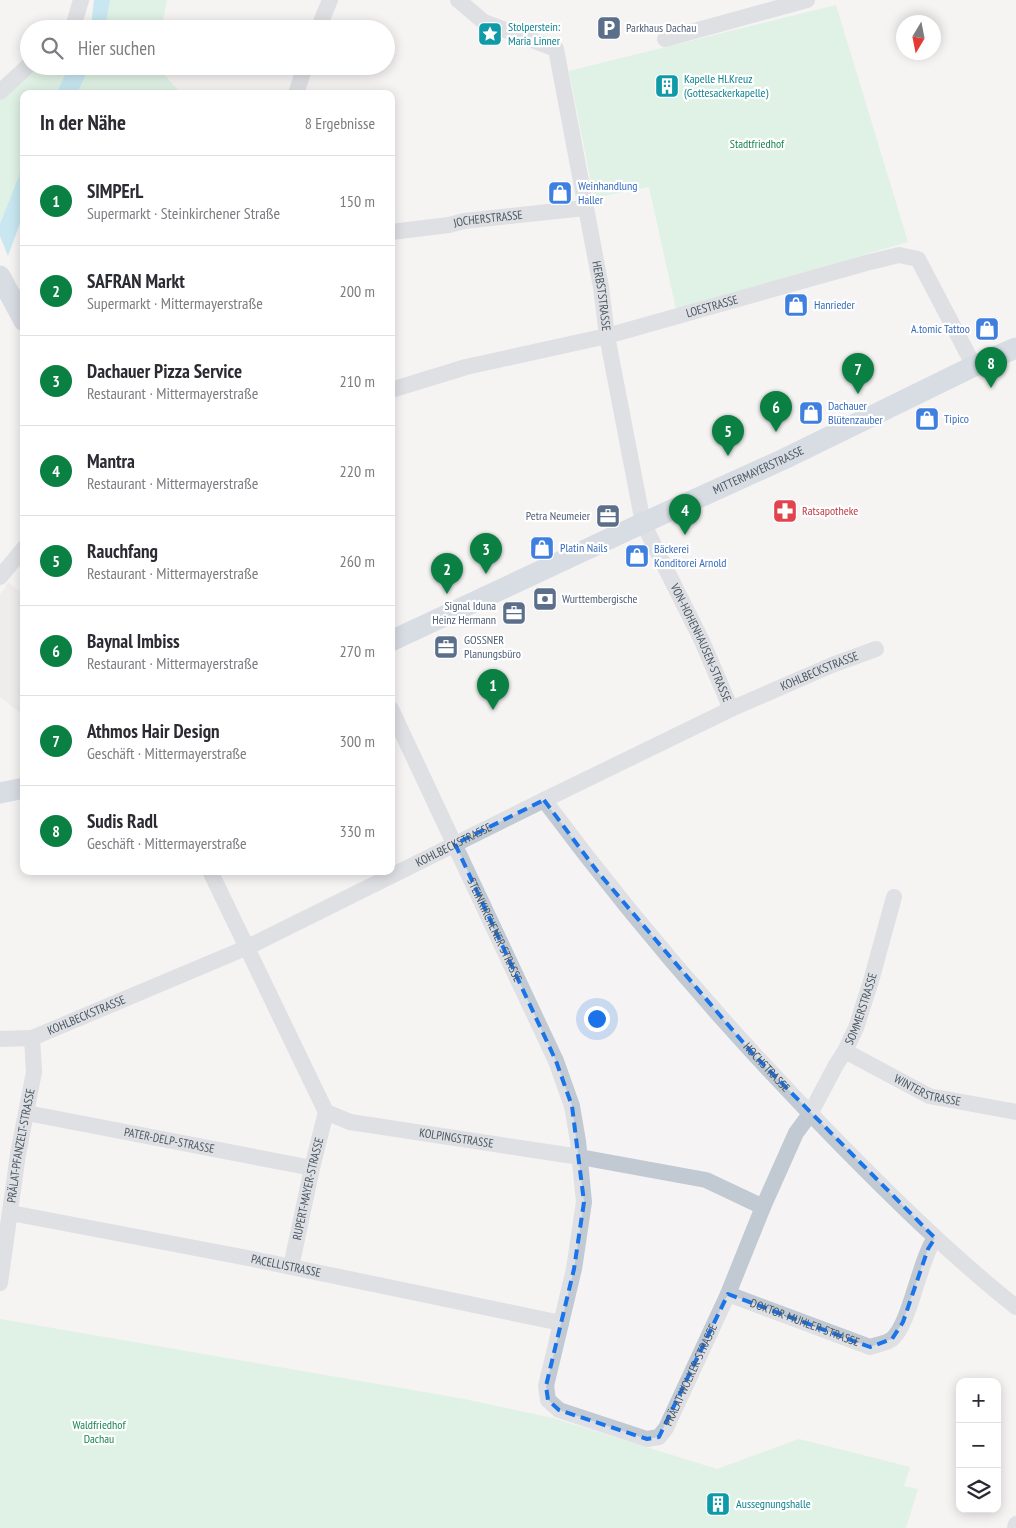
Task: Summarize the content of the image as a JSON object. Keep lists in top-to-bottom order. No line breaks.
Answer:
{"streets":{"main road":["MITTERMAYERSTRASSE"],"street":["JOCHERSTRASSE","HERBSTSTRASSE","LOESTRASSE","VON-HOHENHAUSEN-STRASSE","KOHLBECKSTRASSE","STEINKIRCHENER STRASSE","SOMMERSTRASSE","HOCHSTRASSE","WINTERSTRASSE","KOLPINGSTRASSE","PATER-DELP-STRASSE","PRÄLAT-PFANZELT-STRASSE","RUPERT-MAYER-STRASSE","PACELLISTRASSE","DOKTOR-MUHLER-STRASSE","PRÄLAT-WOLKER-STRASSE"]},"crossings":[["JOCHERSTRASSE","HERBSTSTRASSE"],["HERBSTSTRASSE","LOESTRASSE"],["HERBSTSTRASSE","MITTERMAYERSTRASSE"],["HERBSTSTRASSE","VON-HOHENHAUSEN-STRASSE"],["LOESTRASSE","MITTERMAYERSTRASSE"],["MITTERMAYERSTRASSE","VON-HOHENHAUSEN-STRASSE"],["VON-HOHENHAUSEN-STRASSE","KOHLBECKSTRASSE"],["KOHLBECKSTRASSE","STEINKIRCHENER STRASSE"],["KOHLBECKSTRASSE","HOCHSTRASSE"],["KOHLBECKSTRASSE","PRÄLAT-PFANZELT-STRASSE"],["STEINKIRCHENER STRASSE","KOLPINGSTRASSE"],["STEINKIRCHENER STRASSE","PRÄLAT-WOLKER-STRASSE"],["SOMMERSTRASSE","HOCHSTRASSE"],["SOMMERSTRASSE","WINTERSTRASSE"],["SOMMERSTRASSE","PRÄLAT-WOLKER-STRASSE"],["HOCHSTRASSE","DOKTOR-MUHLER-STRASSE"],["HOCHSTRASSE","PRÄLAT-WOLKER-STRASSE"],["KOLPINGSTRASSE","RUPERT-MAYER-STRASSE"],["KOLPINGSTRASSE","PRÄLAT-WOLKER-STRASSE"],["PATER-DELP-STRASSE","PRÄLAT-PFANZELT-STRASSE"],["PATER-DELP-STRASSE","RUPERT-MAYER-STRASSE"],["PRÄLAT-PFANZELT-STRASSE","PACELLISTRASSE"],["RUPERT-MAYER-STRASSE","PACELLISTRASSE"],["PACELLISTRASSE","PRÄLAT-WOLKER-STRASSE"],["DOKTOR-MUHLER-STRASSE","PRÄLAT-WOLKER-STRASSE"]],"parks":["Stadtfriedhof","Waldfriedhof Dachau"],"places":{"parking":["Parkhaus Dachau"],"place":["Stolperstein: Maria Linner"],"building":["Kapelle Hl.Kreuz (Gottesackerkapelle)","Aussegnungshalle"],"shop":["Weinhandlung Haller","Hanrieder","A.tomic Tattoo","Dachauer Blütenzauber","Tipico","Platin Nails","Bäckerei Konditorei Arnold"],"pharmacy":["Ratsapotheke"],"office":["Petra Neumeier","Signal Iduna Heinz Hermann","GOSSNER Planungsbüro"],"bank":["Wurttembergische"]},"north":"bottom","page":{"search":"Hier suchen","heading":["In der Nähe","8 Ergebnisse"],"list":[{"mark":"1","name":"SIMPErL","note":"Supermarkt · Steinkirchener Straße","value":"150 m"},{"mark":"2","name":"SAFRAN Markt","note":"Supermarkt · Mittermayerstraße","value":"200 m"},{"mark":"3","name":"Dachauer Pizza Service","note":"Restaurant · Mittermayerstraße","value":"210 m"},{"mark":"4","name":"Mantra","note":"Restaurant · Mittermayerstraße","value":"220 m"},{"mark":"5","name":"Rauchfang","note":"Restaurant · Mittermayerstraße","value":"260 m"},{"mark":"6","name":"Baynal Imbiss","note":"Restaurant · Mittermayerstraße","value":"270 m"},{"mark":"7","name":"Athmos Hair Design","note":"Geschäft · Mittermayerstraße","value":"300 m"},{"mark":"8","name":"Sudis Radl","note":"Geschäft · Mittermayerstraße","value":"330 m"}],"pins":["8","7","6","5","4","3","2","1"],"map_buttons":["+","−"]}}
